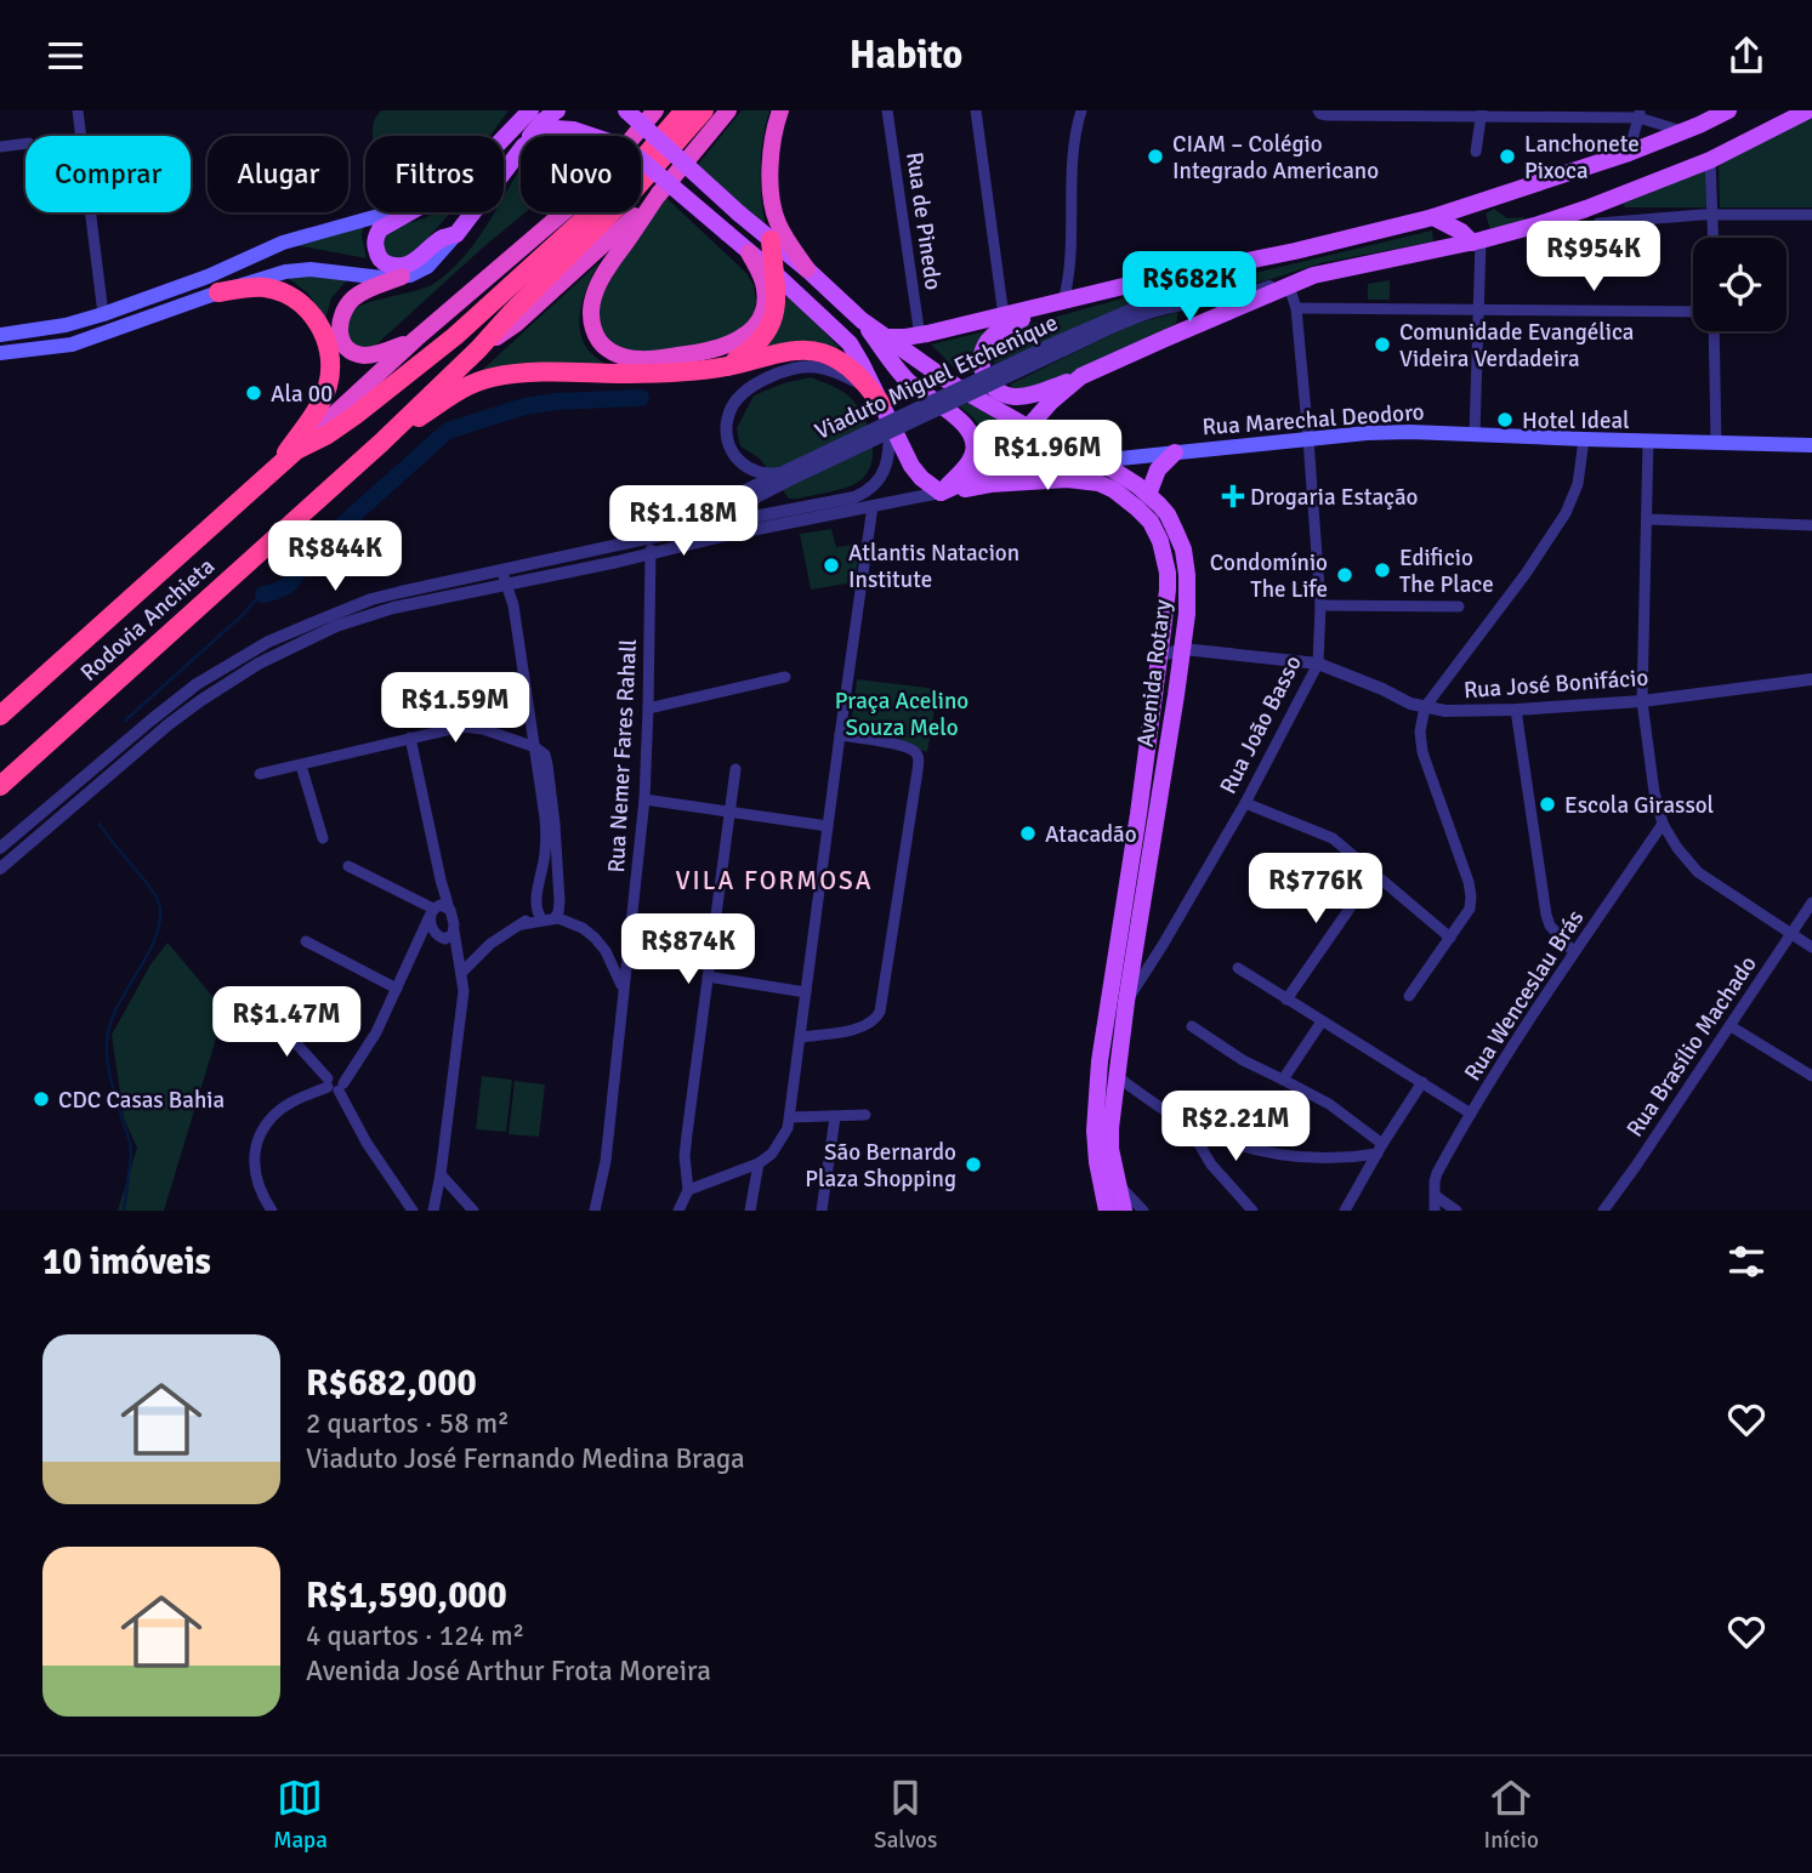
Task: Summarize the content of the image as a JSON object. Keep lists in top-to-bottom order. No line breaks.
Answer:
{"streets":{"highway":["Rodovia Anchieta"],"main road":["Rua Marechal Deodoro","Avenida Rotary"],"street":["Rua de Pinedo","Viaduto Miguel Etchenique","Rua José Bonifácio","Rua João Basso","Rua Nemer Fares Rahall","Rua Wenceslau Brás","Rua Brasílio Machado"]},"crossings":[["Viaduto Miguel Etchenique","Rua Nemer Fares Rahall"],["Rua Marechal Deodoro","Avenida Rotary"],["Rua Marechal Deodoro","Rua João Basso"],["Rua Marechal Deodoro","Rua Nemer Fares Rahall"],["Avenida Rotary","Rua José Bonifácio"],["Avenida Rotary","Rua João Basso"],["Rua José Bonifácio","Rua João Basso"]],"districts":["VILA FORMOSA"],"parks":["Praça Acelino Souza Melo"],"places":{"other":["CIAM – Colégio Integrado Americano","Lanchonete Pixoca","Comunidade Evangélica Videira Verdadeira","Ala 00","Hotel Ideal","Atlantis Natacion Institute","Edificio The Place","Condomínio The Life","Escola Girassol","Atacadão","CDC Casas Bahia","São Bernardo Plaza Shopping"],"health":["Drogaria Estação"]},"page":{"header":"Habito","chip":["Comprar","Alugar","Filtros","Novo"],"price":["R$954K","R$682K","R$1.96M","R$1.18M","R$844K","R$1.59M","R$776K","R$874K","R$1.47M","R$2.21M"],"heading":"10 imóveis","list":[{"name":"R$682,000","note":"2 quartos · 58 m² · Viaduto José Fernando Medina Braga"},{"name":"R$1,590,000","note":"4 quartos · 124 m² · Avenida José Arthur Frota Moreira"}],"tabs":["Mapa","Salvos","Início"]}}
